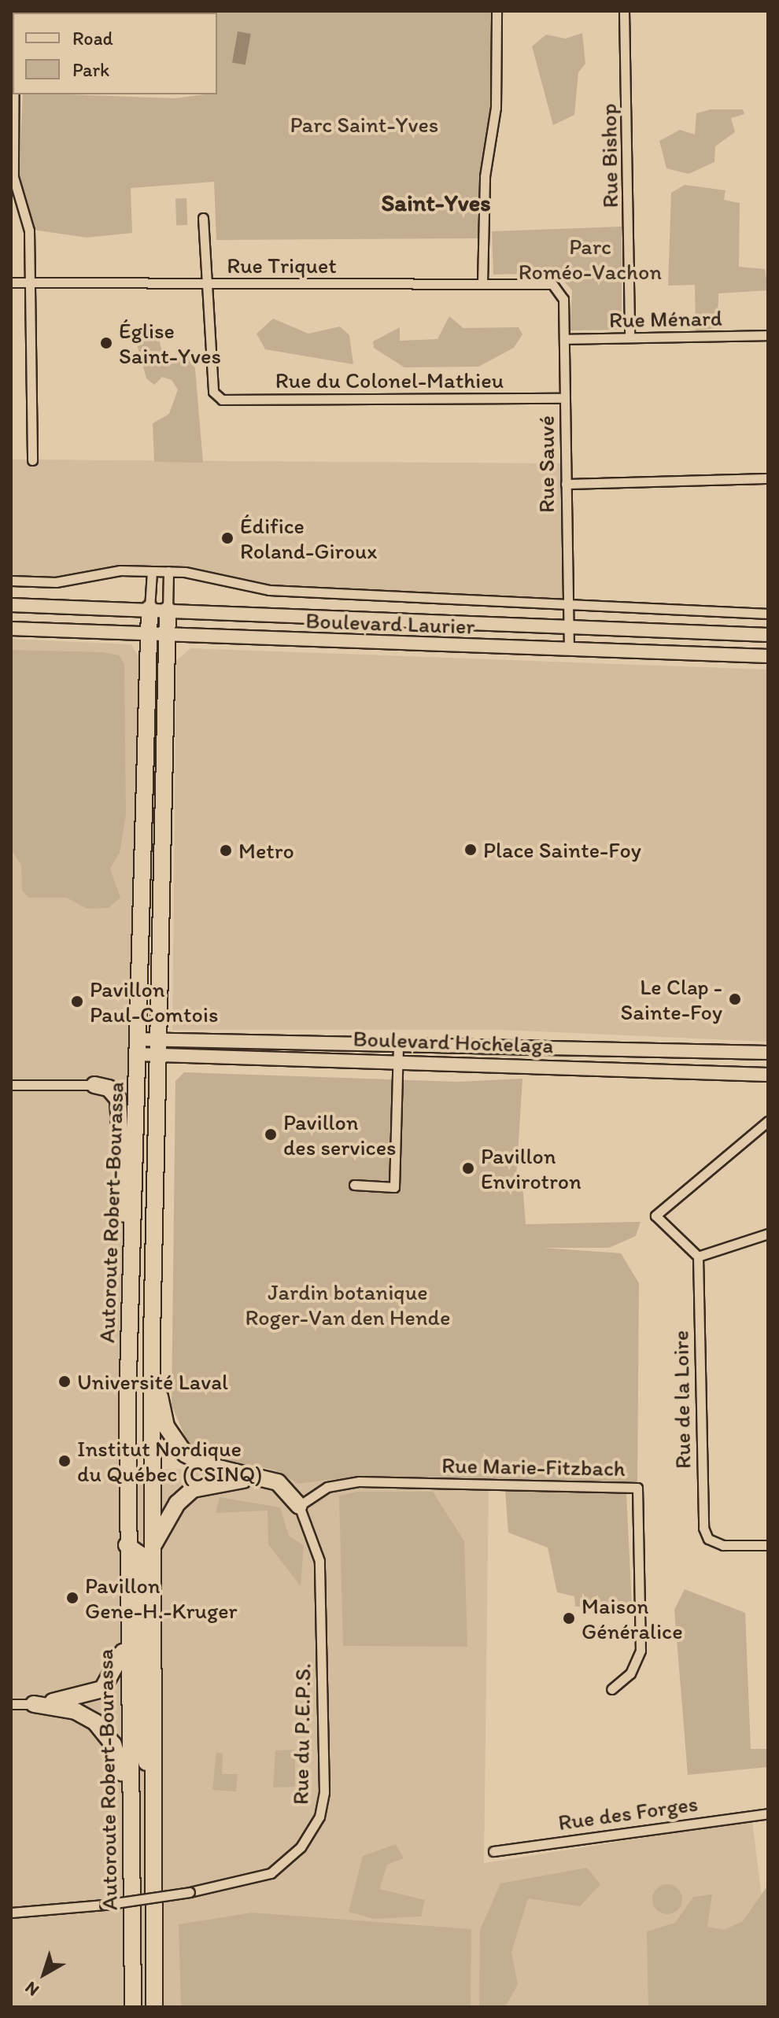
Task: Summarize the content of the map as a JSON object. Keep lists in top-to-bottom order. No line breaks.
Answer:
{"streets":{"highway":["Autoroute Robert-Bourassa"],"main road":["Boulevard Laurier","Boulevard Hochelaga"],"street":["Rue Bishop","Rue Triquet","Rue Ménard","Rue du Colonel-Mathieu","Rue Sauvé","Rue de la Loire","Rue Marie-Fitzbach","Rue du P.E.P.S.","Rue des Forges"]},"crossings":[["Rue Bishop","Rue Ménard"],["Rue Triquet","Rue du Colonel-Mathieu"],["Rue Triquet","Rue Sauvé"],["Rue Ménard","Rue Sauvé"],["Rue du Colonel-Mathieu","Rue Sauvé"],["Rue Sauvé","Boulevard Laurier"],["Boulevard Laurier","Autoroute Robert-Bourassa"],["Boulevard Hochelaga","Autoroute Robert-Bourassa"],["Rue Marie-Fitzbach","Rue du P.E.P.S."]],"districts":["Saint-Yves"],"parks":["Parc Saint-Yves","Parc Roméo-Vachon","Jardin botanique Roger-Van den Hende"],"places":["Église Saint-Yves","Édifice Roland-Giroux","Place Sainte-Foy","Metro","Le Clap - Sainte-Foy","Pavillon Paul-Comtois","Pavillon des services","Pavillon Envirotron","Université Laval","Institut Nordique du Québec (CSINQ)","Pavillon Gene-H.-Kruger","Maison Généralice"],"legend":["Road","Park"],"north":"bottom left"}
